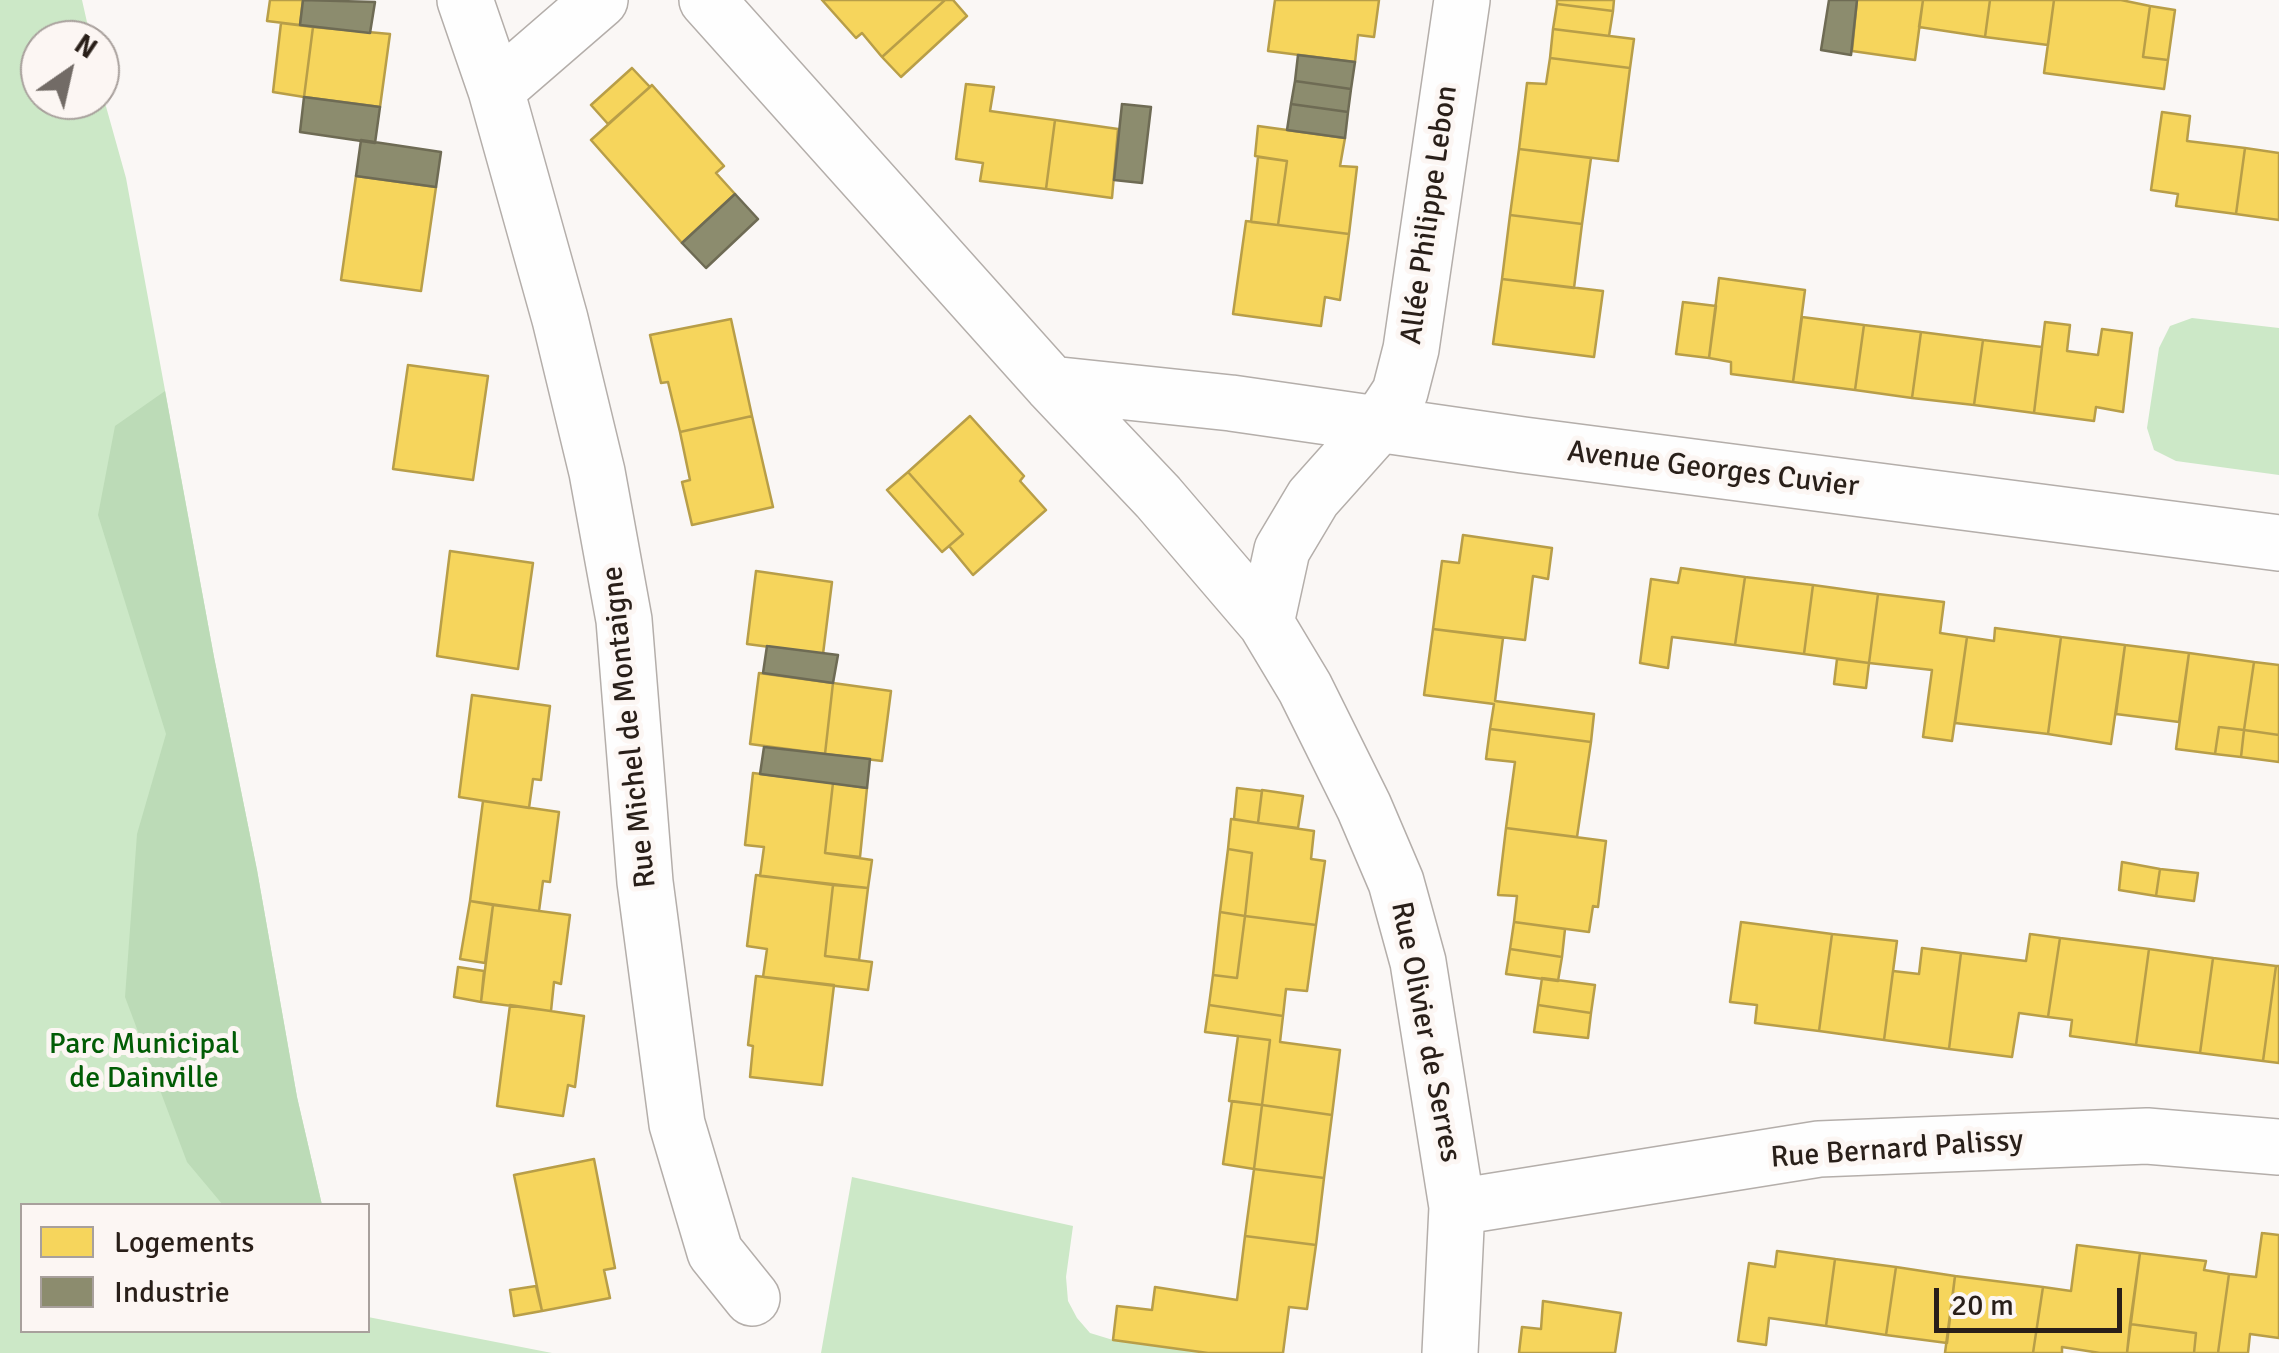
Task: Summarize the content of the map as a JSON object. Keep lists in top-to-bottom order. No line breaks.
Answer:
{"streets":{"street":["Allée Philippe Lebon","Avenue Georges Cuvier","Rue Michel de Montaigne","Rue Olivier de Serres","Rue Bernard Palissy"]},"crossings":[["Allée Philippe Lebon","Avenue Georges Cuvier"],["Rue Olivier de Serres","Rue Bernard Palissy"]],"parks":["Parc Municipal de Dainville"],"legend":["Logements","Industrie"],"scale_bar":"20 m","north":"top right"}
